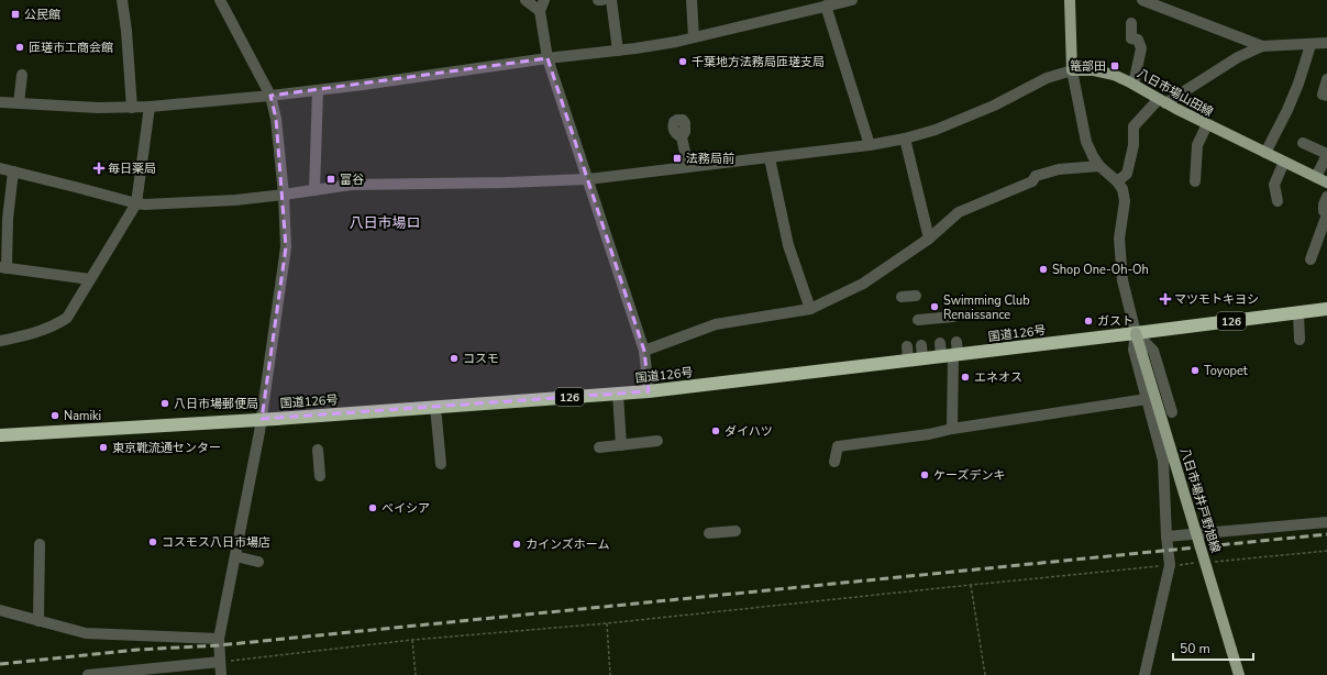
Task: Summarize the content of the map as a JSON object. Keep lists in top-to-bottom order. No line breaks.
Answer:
{"streets":{"highway":["126","国道126号"],"main road":["八日市場山田線","八日市場井戸野旭線"]},"crossings":[["国道126号","八日市場井戸野旭線"]],"districts":["八日市場ロ"],"places":{"transit":["公民館","篭部田","法務局前","富谷"],"other":["匝瑳市工商会館","千葉地方法務局匝瑳支局","Shop One-Oh-Oh","Swimming Club Renaissance","ガスト","コスモ","Toyopet","エネオス","八日市場郵便局","Namiki","ダイハツ","東京靴流通センター","ケーズデンキ","ベイシア","コスモス八日市場店","カインズホーム"],"health":["毎日薬局","マツモトキヨシ"]},"scale_bar":"50 m"}
